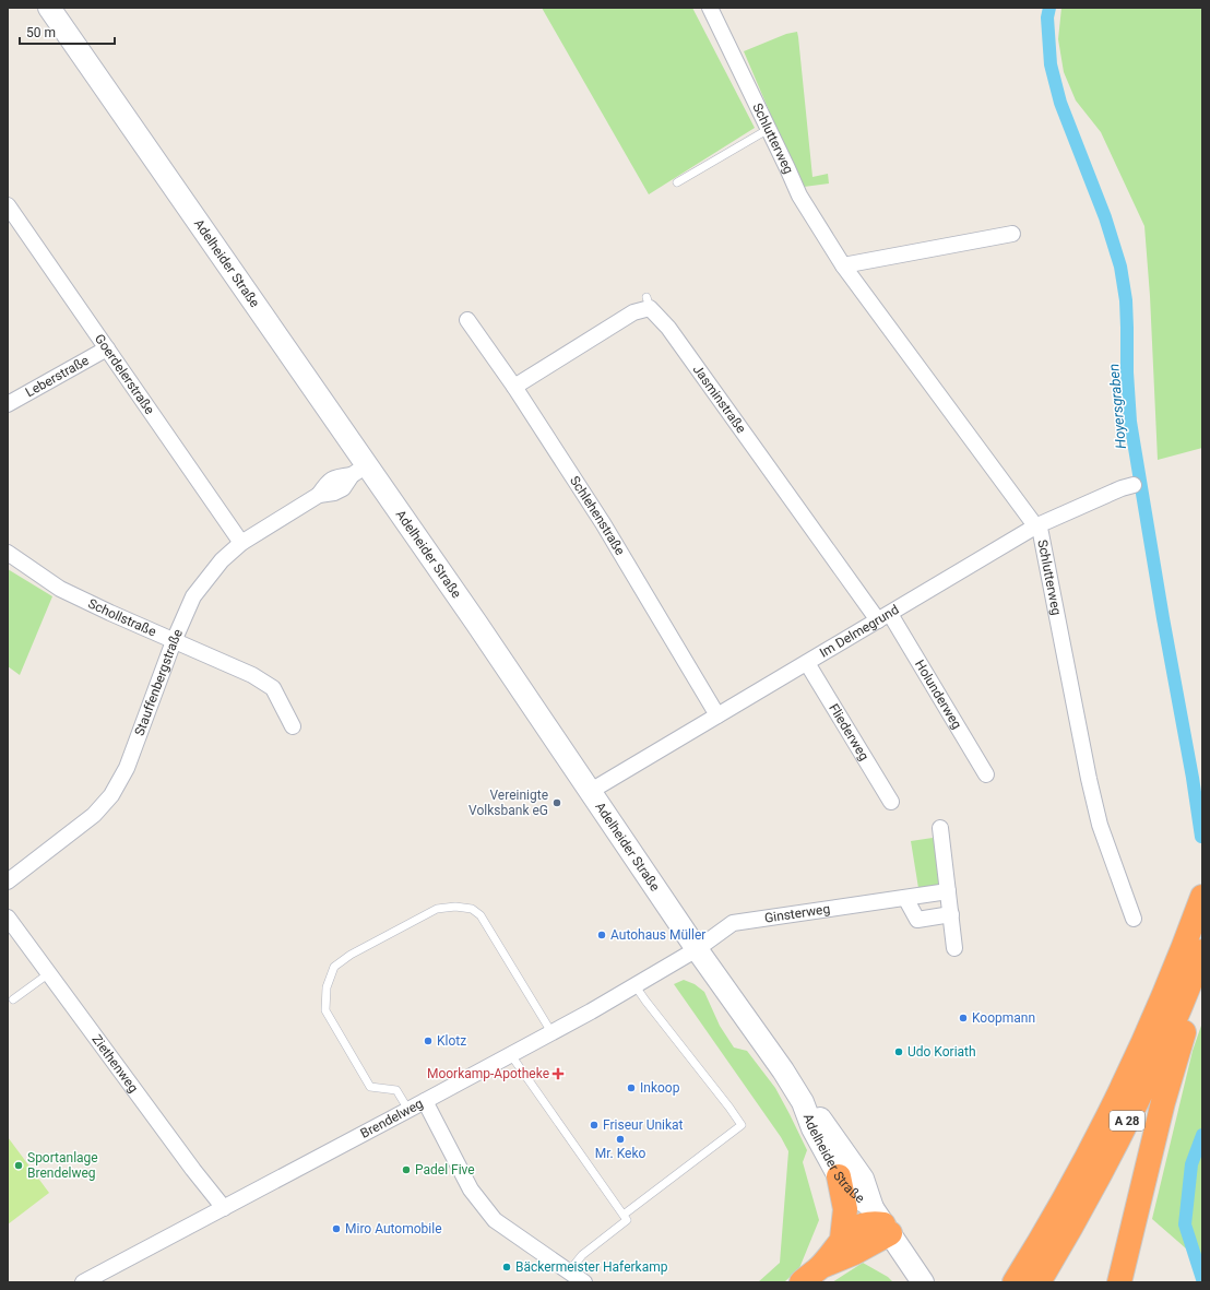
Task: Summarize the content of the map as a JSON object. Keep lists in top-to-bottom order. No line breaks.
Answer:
{"streets":{"highway":["A 28"],"main road":["Adelheider Straße"],"street":["Schlutterweg","Goerdelerstraße","Leberstraße","Jasminstraße","Schlehenstraße","Schollstraße","Im Delmegrund","Stauffenbergstraße","Holunderweg","Fliederweg","Ginsterweg","Ziethenweg","Brendelweg"]},"crossings":[["Schlutterweg","Im Delmegrund"],["Adelheider Straße","Im Delmegrund"],["Adelheider Straße","Stauffenbergstraße"],["Adelheider Straße","Ginsterweg"],["Adelheider Straße","Brendelweg"],["Goerdelerstraße","Leberstraße"],["Goerdelerstraße","Stauffenbergstraße"],["Jasminstraße","Schlehenstraße"],["Jasminstraße","Im Delmegrund"],["Jasminstraße","Holunderweg"],["Schlehenstraße","Im Delmegrund"],["Schollstraße","Stauffenbergstraße"],["Im Delmegrund","Holunderweg"],["Im Delmegrund","Fliederweg"],["Ginsterweg","Brendelweg"],["Ziethenweg","Brendelweg"]],"water":["Hoyersgraben"],"places":{"other":["Vereinigte Volksbank eG","Autohaus Müller","Koopmann","Klotz","Udo Koriath","Inkoop","Friseur Unikat","Mr. Keko","Sportanlage Brendelweg","Padel Five","Miro Automobile","Bäckermeister Haferkamp"],"health":["Moorkamp-Apotheke"]},"scale_bar":"50 m"}
